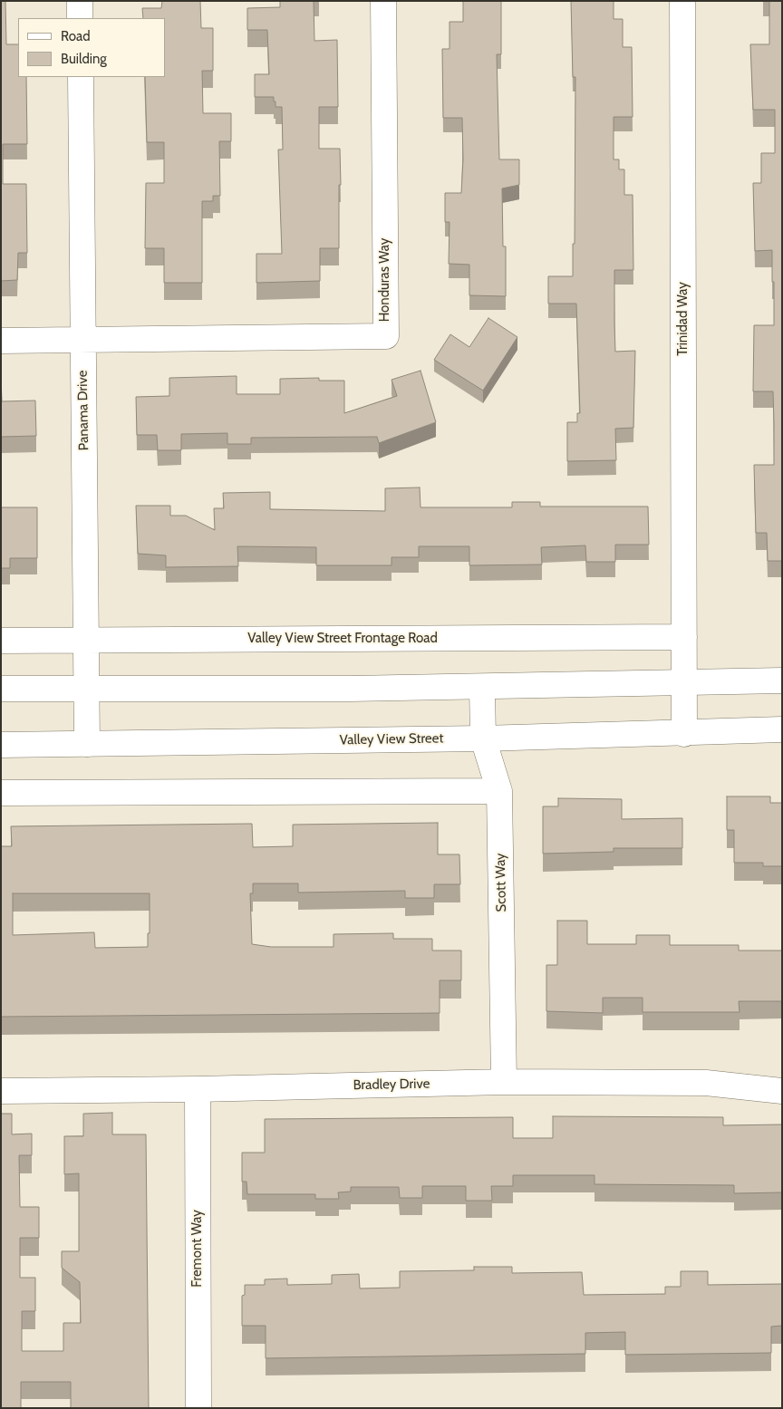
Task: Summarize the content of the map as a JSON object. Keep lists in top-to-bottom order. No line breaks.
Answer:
{"streets":{"street":["Honduras Way","Trinidad Way","Panama Drive","Valley View Street Frontage Road","Valley View Street","Scott Way","Bradley Drive","Fremont Way"]},"crossings":[["Honduras Way","Panama Drive"],["Trinidad Way","Valley View Street Frontage Road"],["Trinidad Way","Valley View Street"],["Panama Drive","Valley View Street Frontage Road"],["Panama Drive","Valley View Street"],["Valley View Street","Scott Way"],["Scott Way","Bradley Drive"],["Bradley Drive","Fremont Way"]],"legend":["Road","Building"]}
